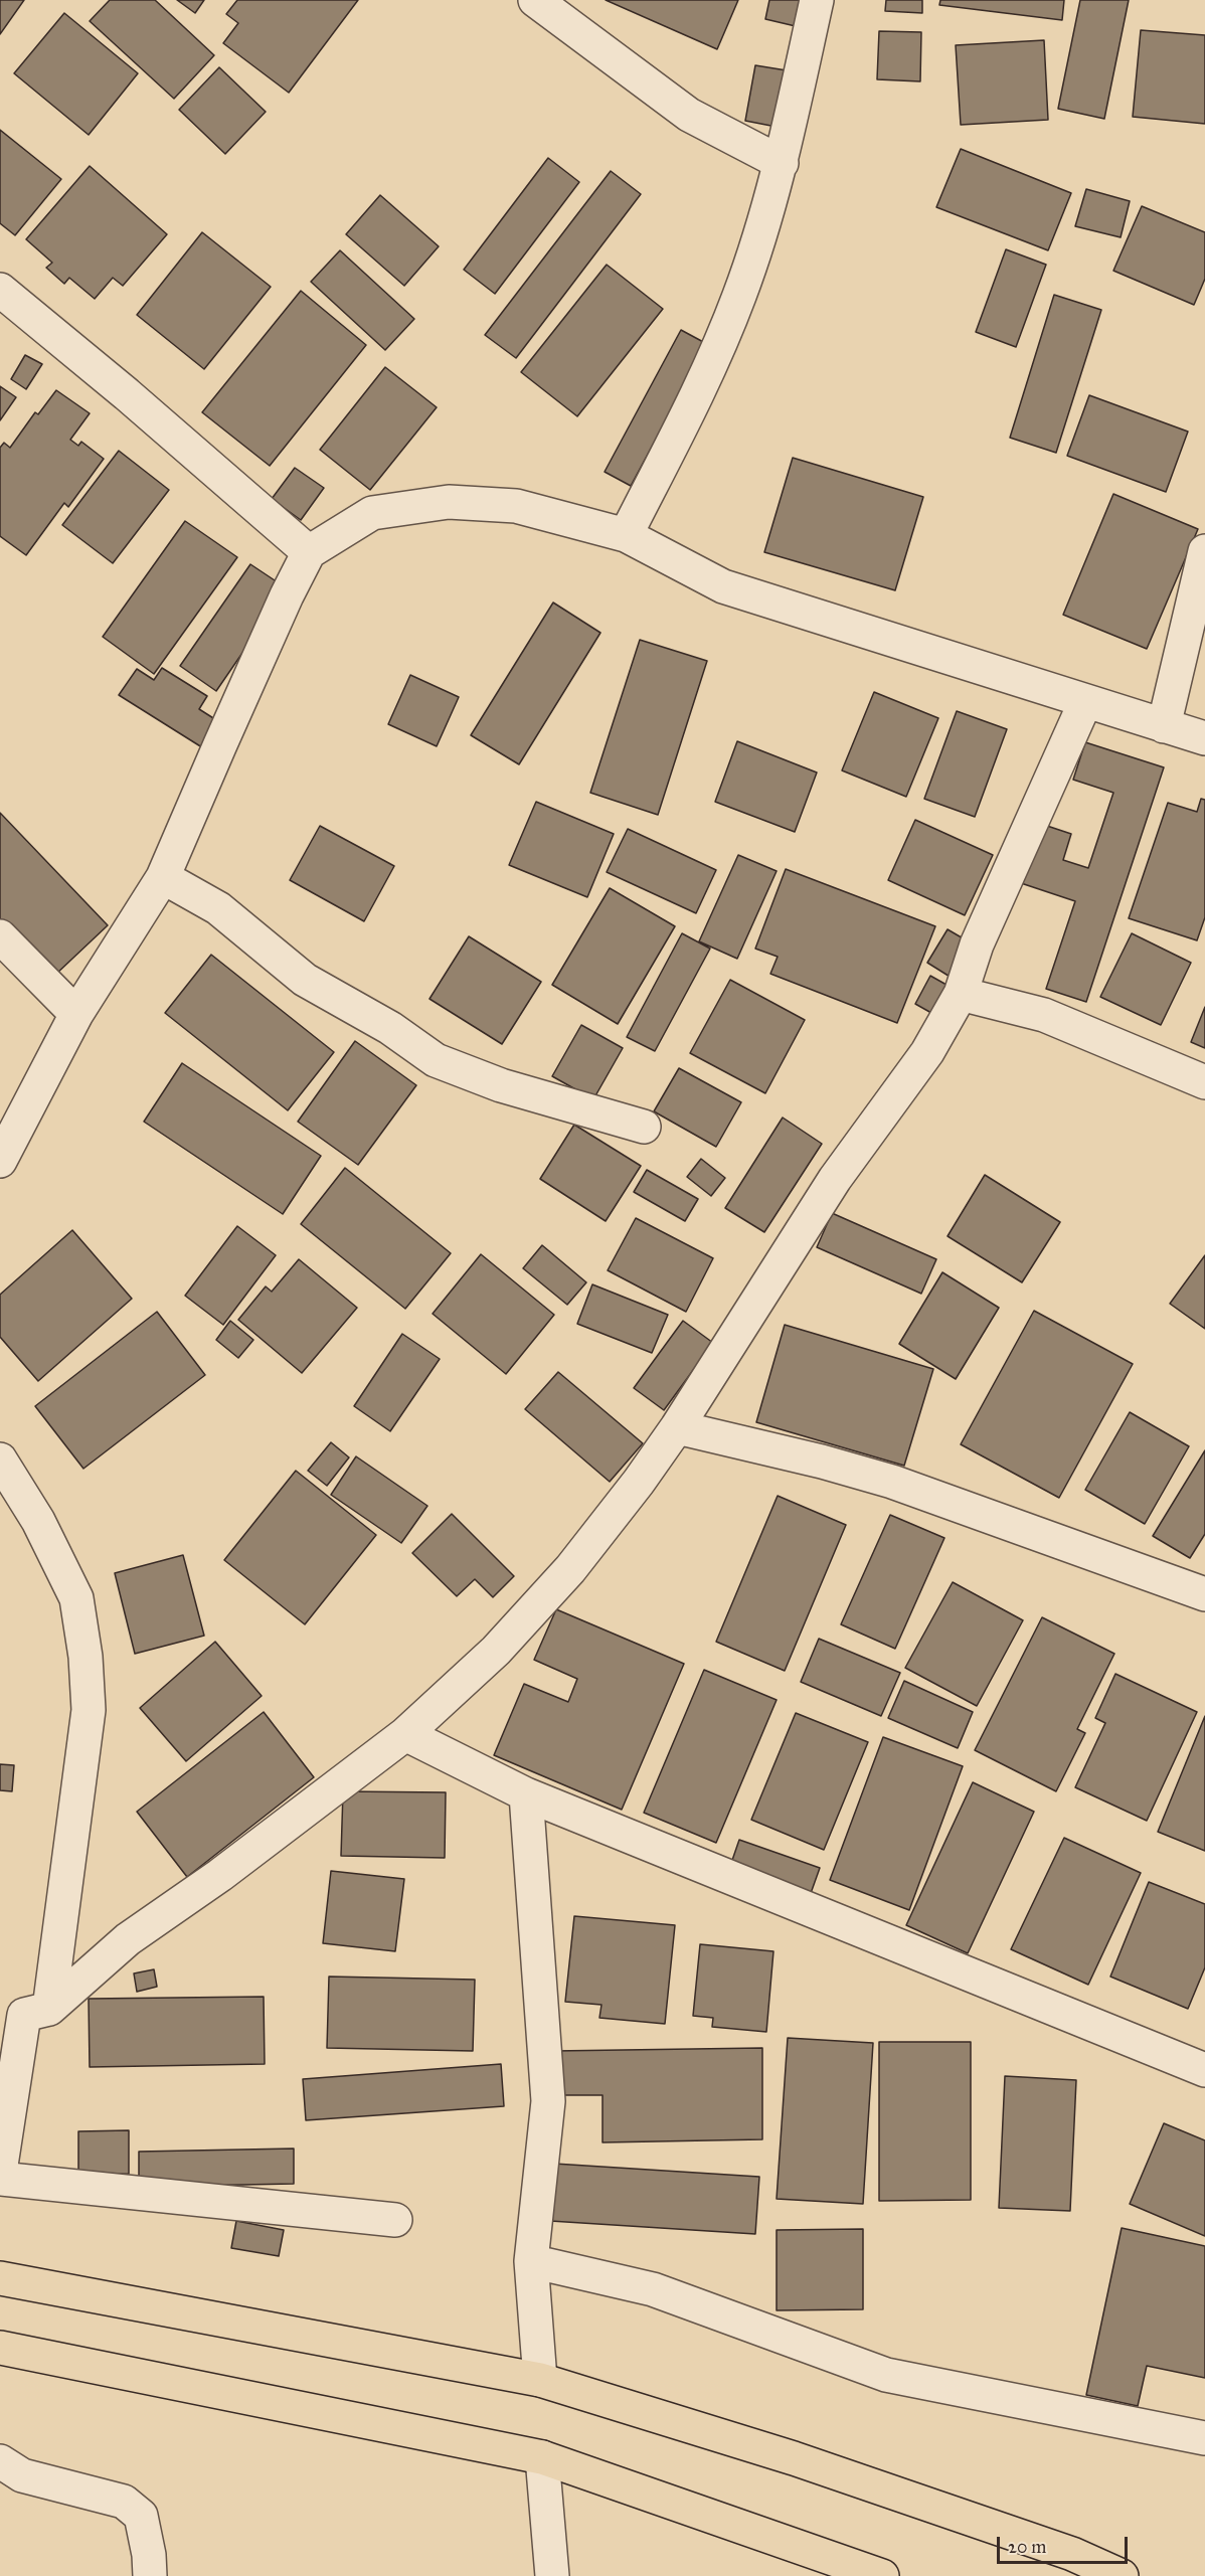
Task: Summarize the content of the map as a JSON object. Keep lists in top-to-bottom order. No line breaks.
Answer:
{"scale_bar":"20 m"}
